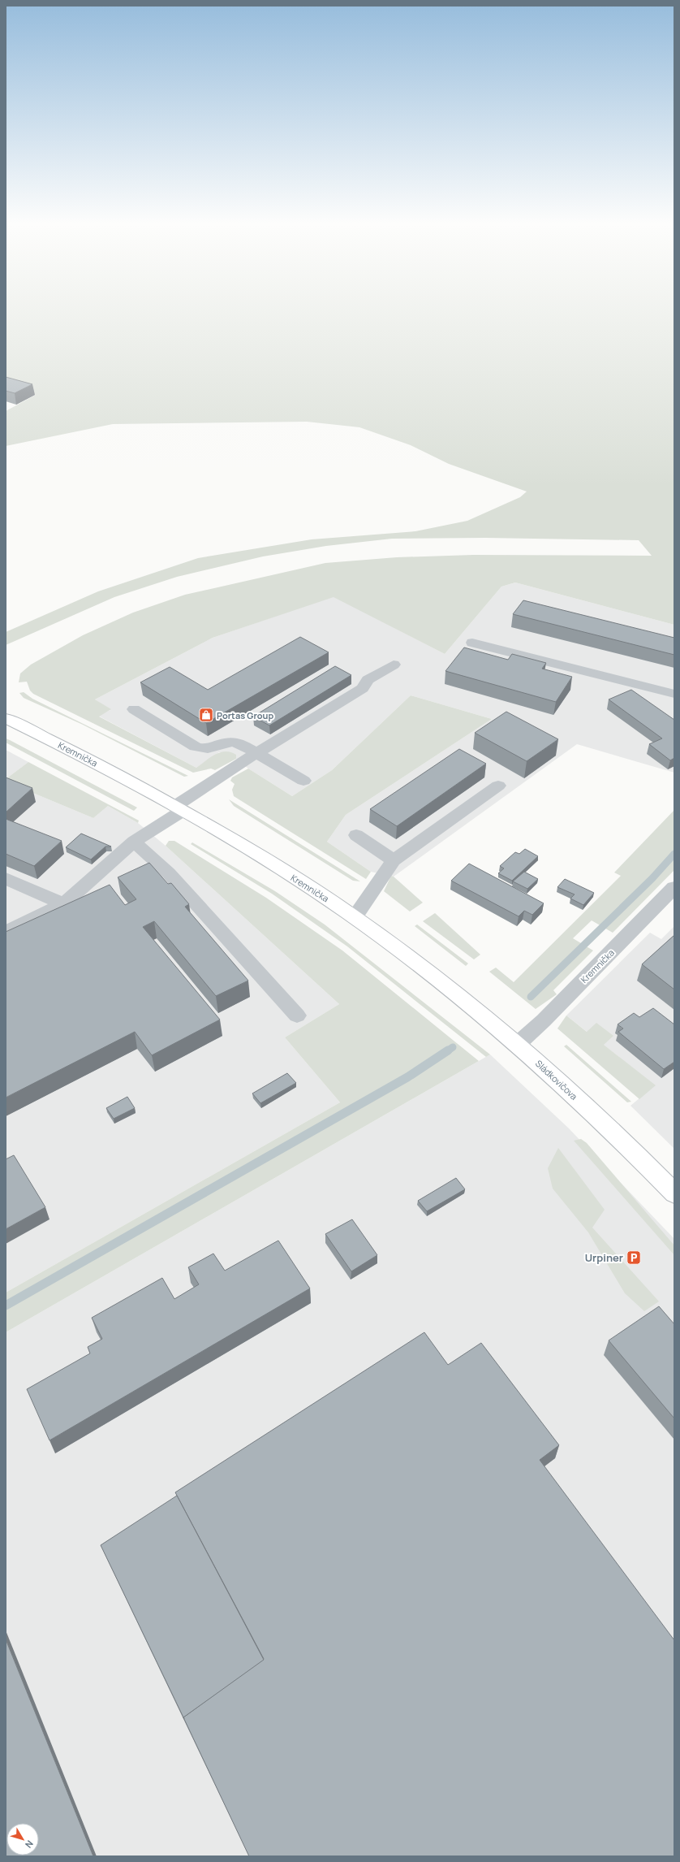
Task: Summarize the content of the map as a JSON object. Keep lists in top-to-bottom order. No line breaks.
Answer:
{"streets":{"main road":["Kremnička","Sládkovičova"]},"crossings":[["Kremnička","Sládkovičova"]],"places":{"shop":["Portas Group"],"parking":["Urpiner"]},"north":"bottom right"}
